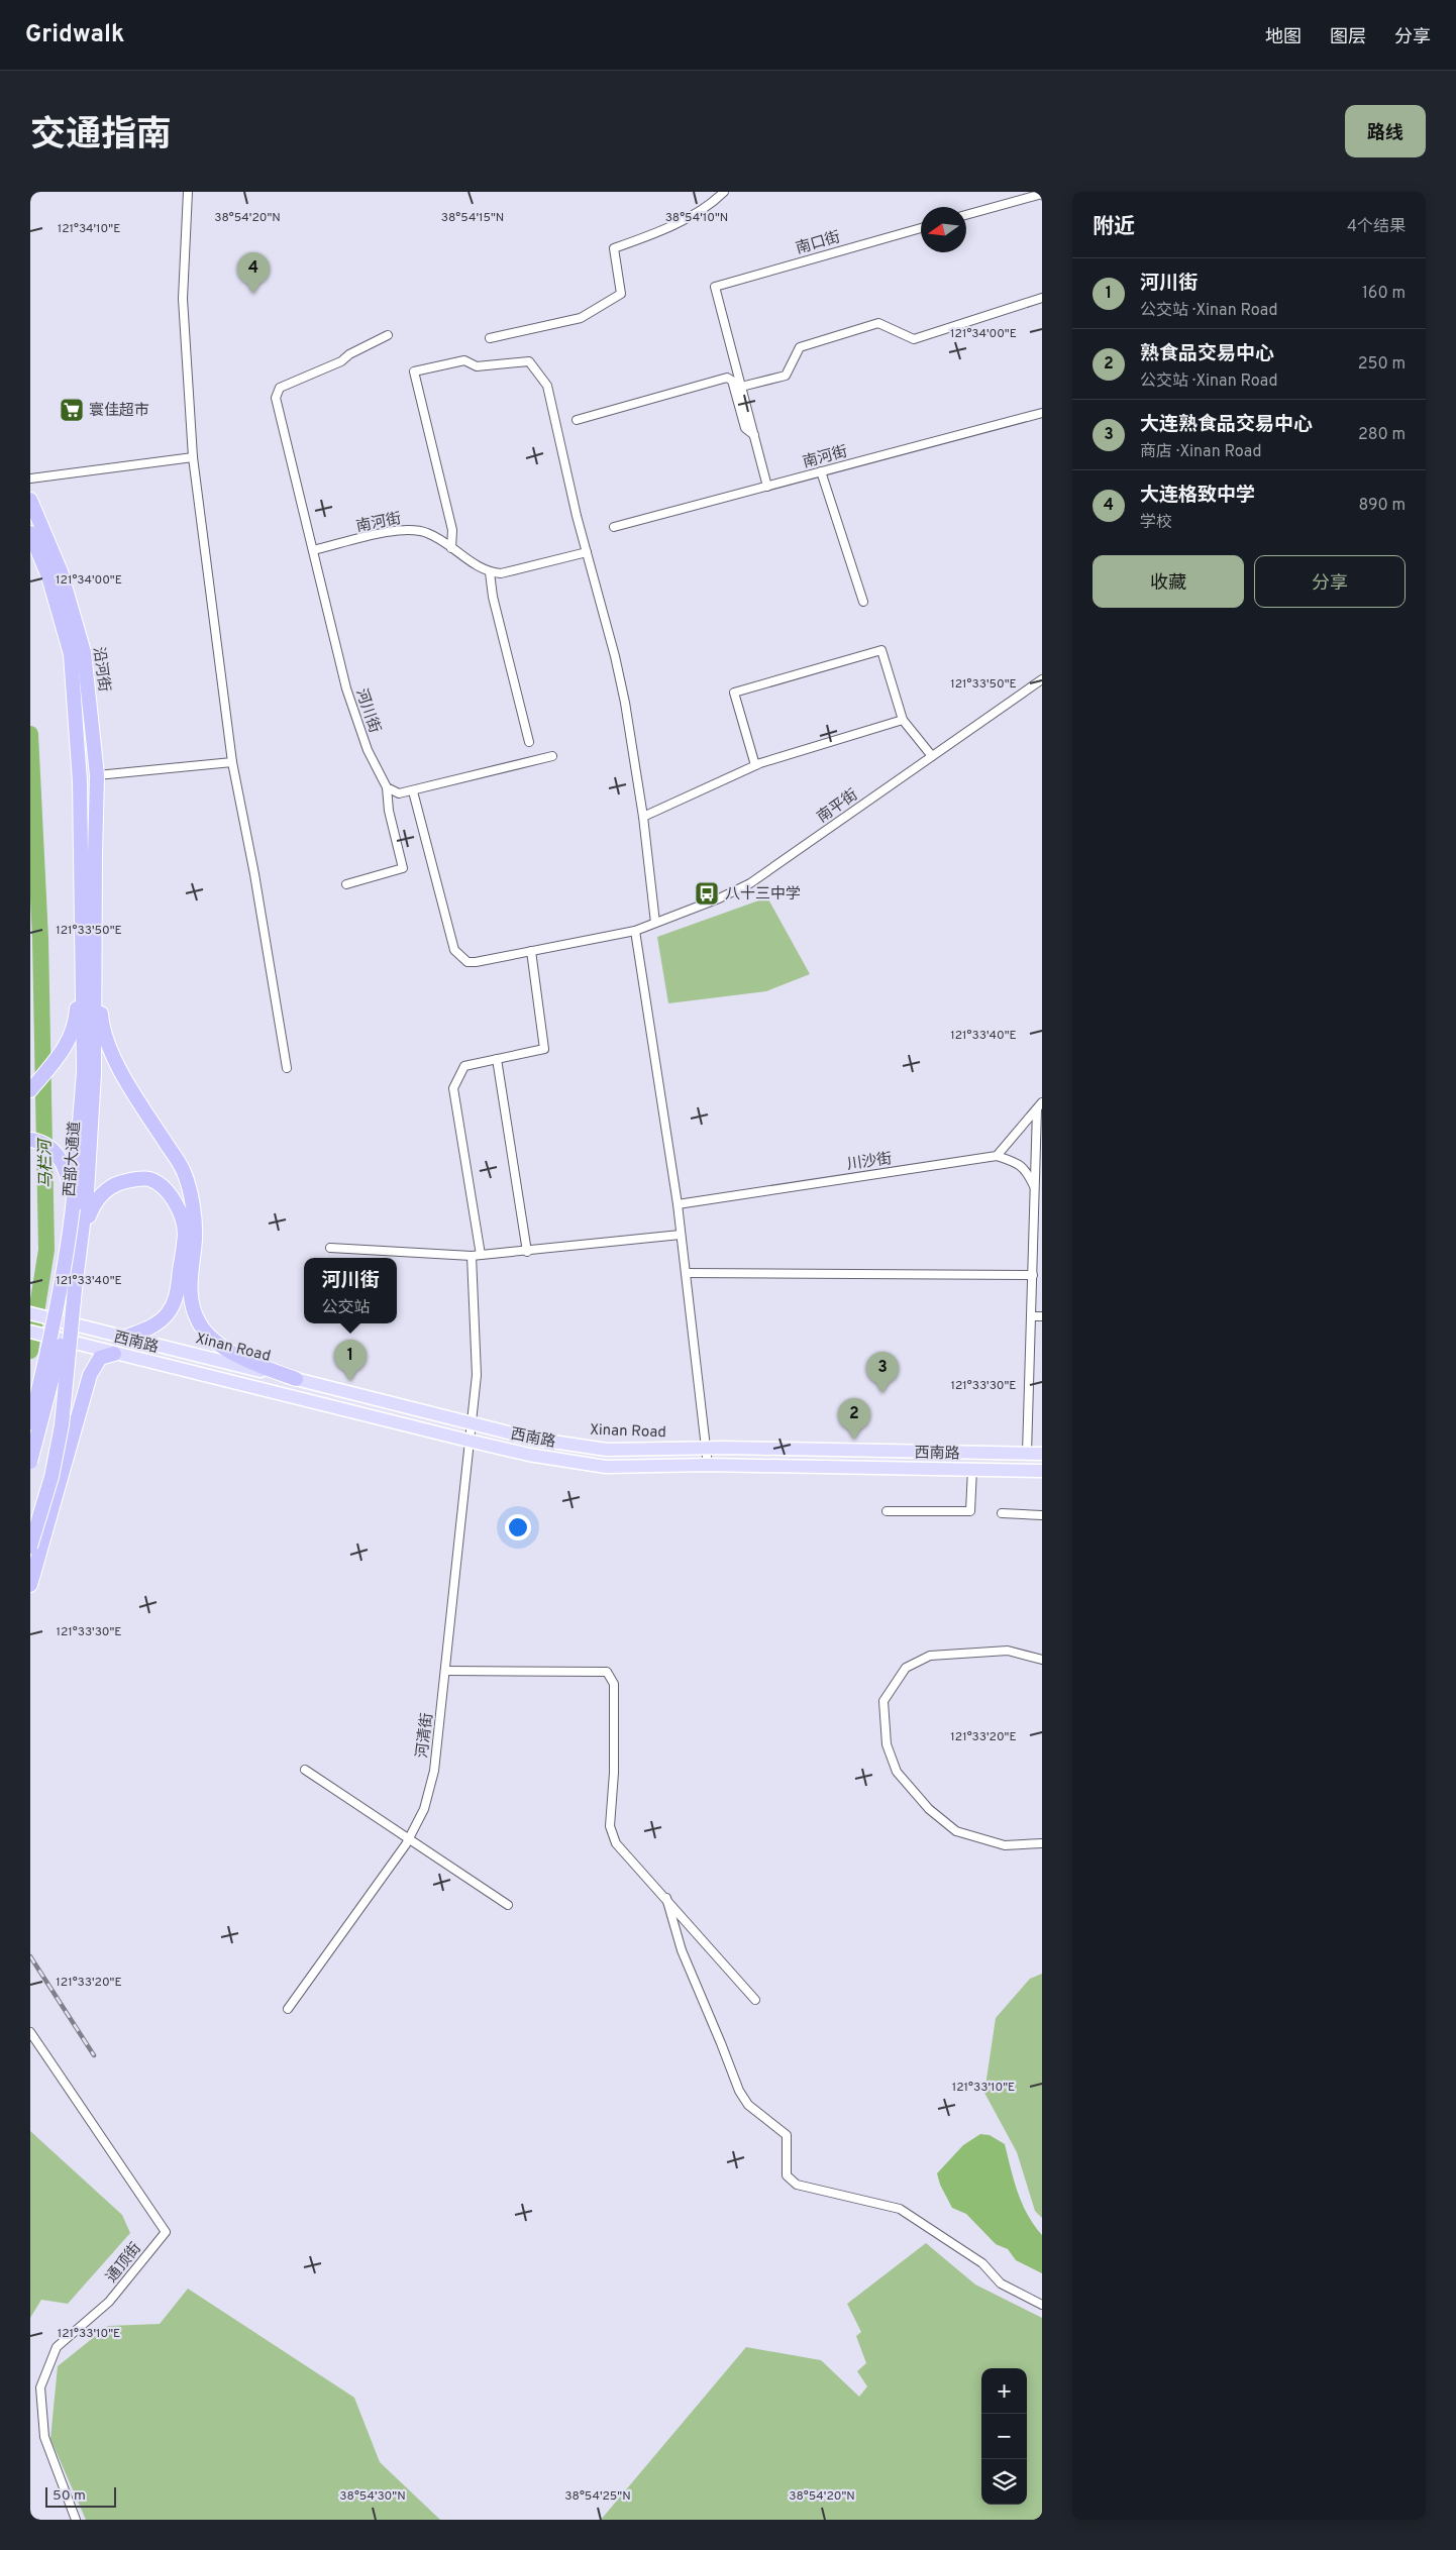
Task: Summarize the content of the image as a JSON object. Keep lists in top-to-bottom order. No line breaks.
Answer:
{"streets":{"highway":["沿河街","西部大通道"],"main road":["西南路","Xinan Road"],"street":["南口街","南河街","河川街","南平街","川沙街","河清街","通顶街"]},"crossings":[["南河街","河川街"],["沿河街","西部大通道"],["西南路","河清街"],["Xinan Road","河清街"]],"water":["马栏河"],"places":{"supermarket":["寰佳超市"],"bus stop":["八十三中学"]},"scale_bar":"50 m","north":"left","page":{"header":"Gridwalk","nav":["地图","图层","分享"],"title":"交通指南","buttons":["路线",["收藏","分享"]],"heading":["附近","4个结果"],"pins":["4","1","3","2"],"list":[{"mark":"1","name":"河川街","note":"公交站 · Xinan Road","value":"160 m"},{"mark":"2","name":"熟食品交易中心","note":"公交站 · Xinan Road","value":"250 m"},{"mark":"3","name":"大连熟食品交易中心","note":"商店 · Xinan Road","value":"280 m"},{"mark":"4","name":"大连格致中学","note":"学校","value":"890 m"}],"popup":["河川街","公交站"],"map_buttons":["+","−"],"scale":"50 m"},"coordinates":["38°54'20\"N","38°54'10\"N","38°54'15\"N","121°34'10\"E","121°34'00\"E","121°33'50\"E","121°33'40\"E","121°33'30\"E","121°33'20\"E","121°33'10\"E","38°54'30\"N","38°54'25\"N"]}
